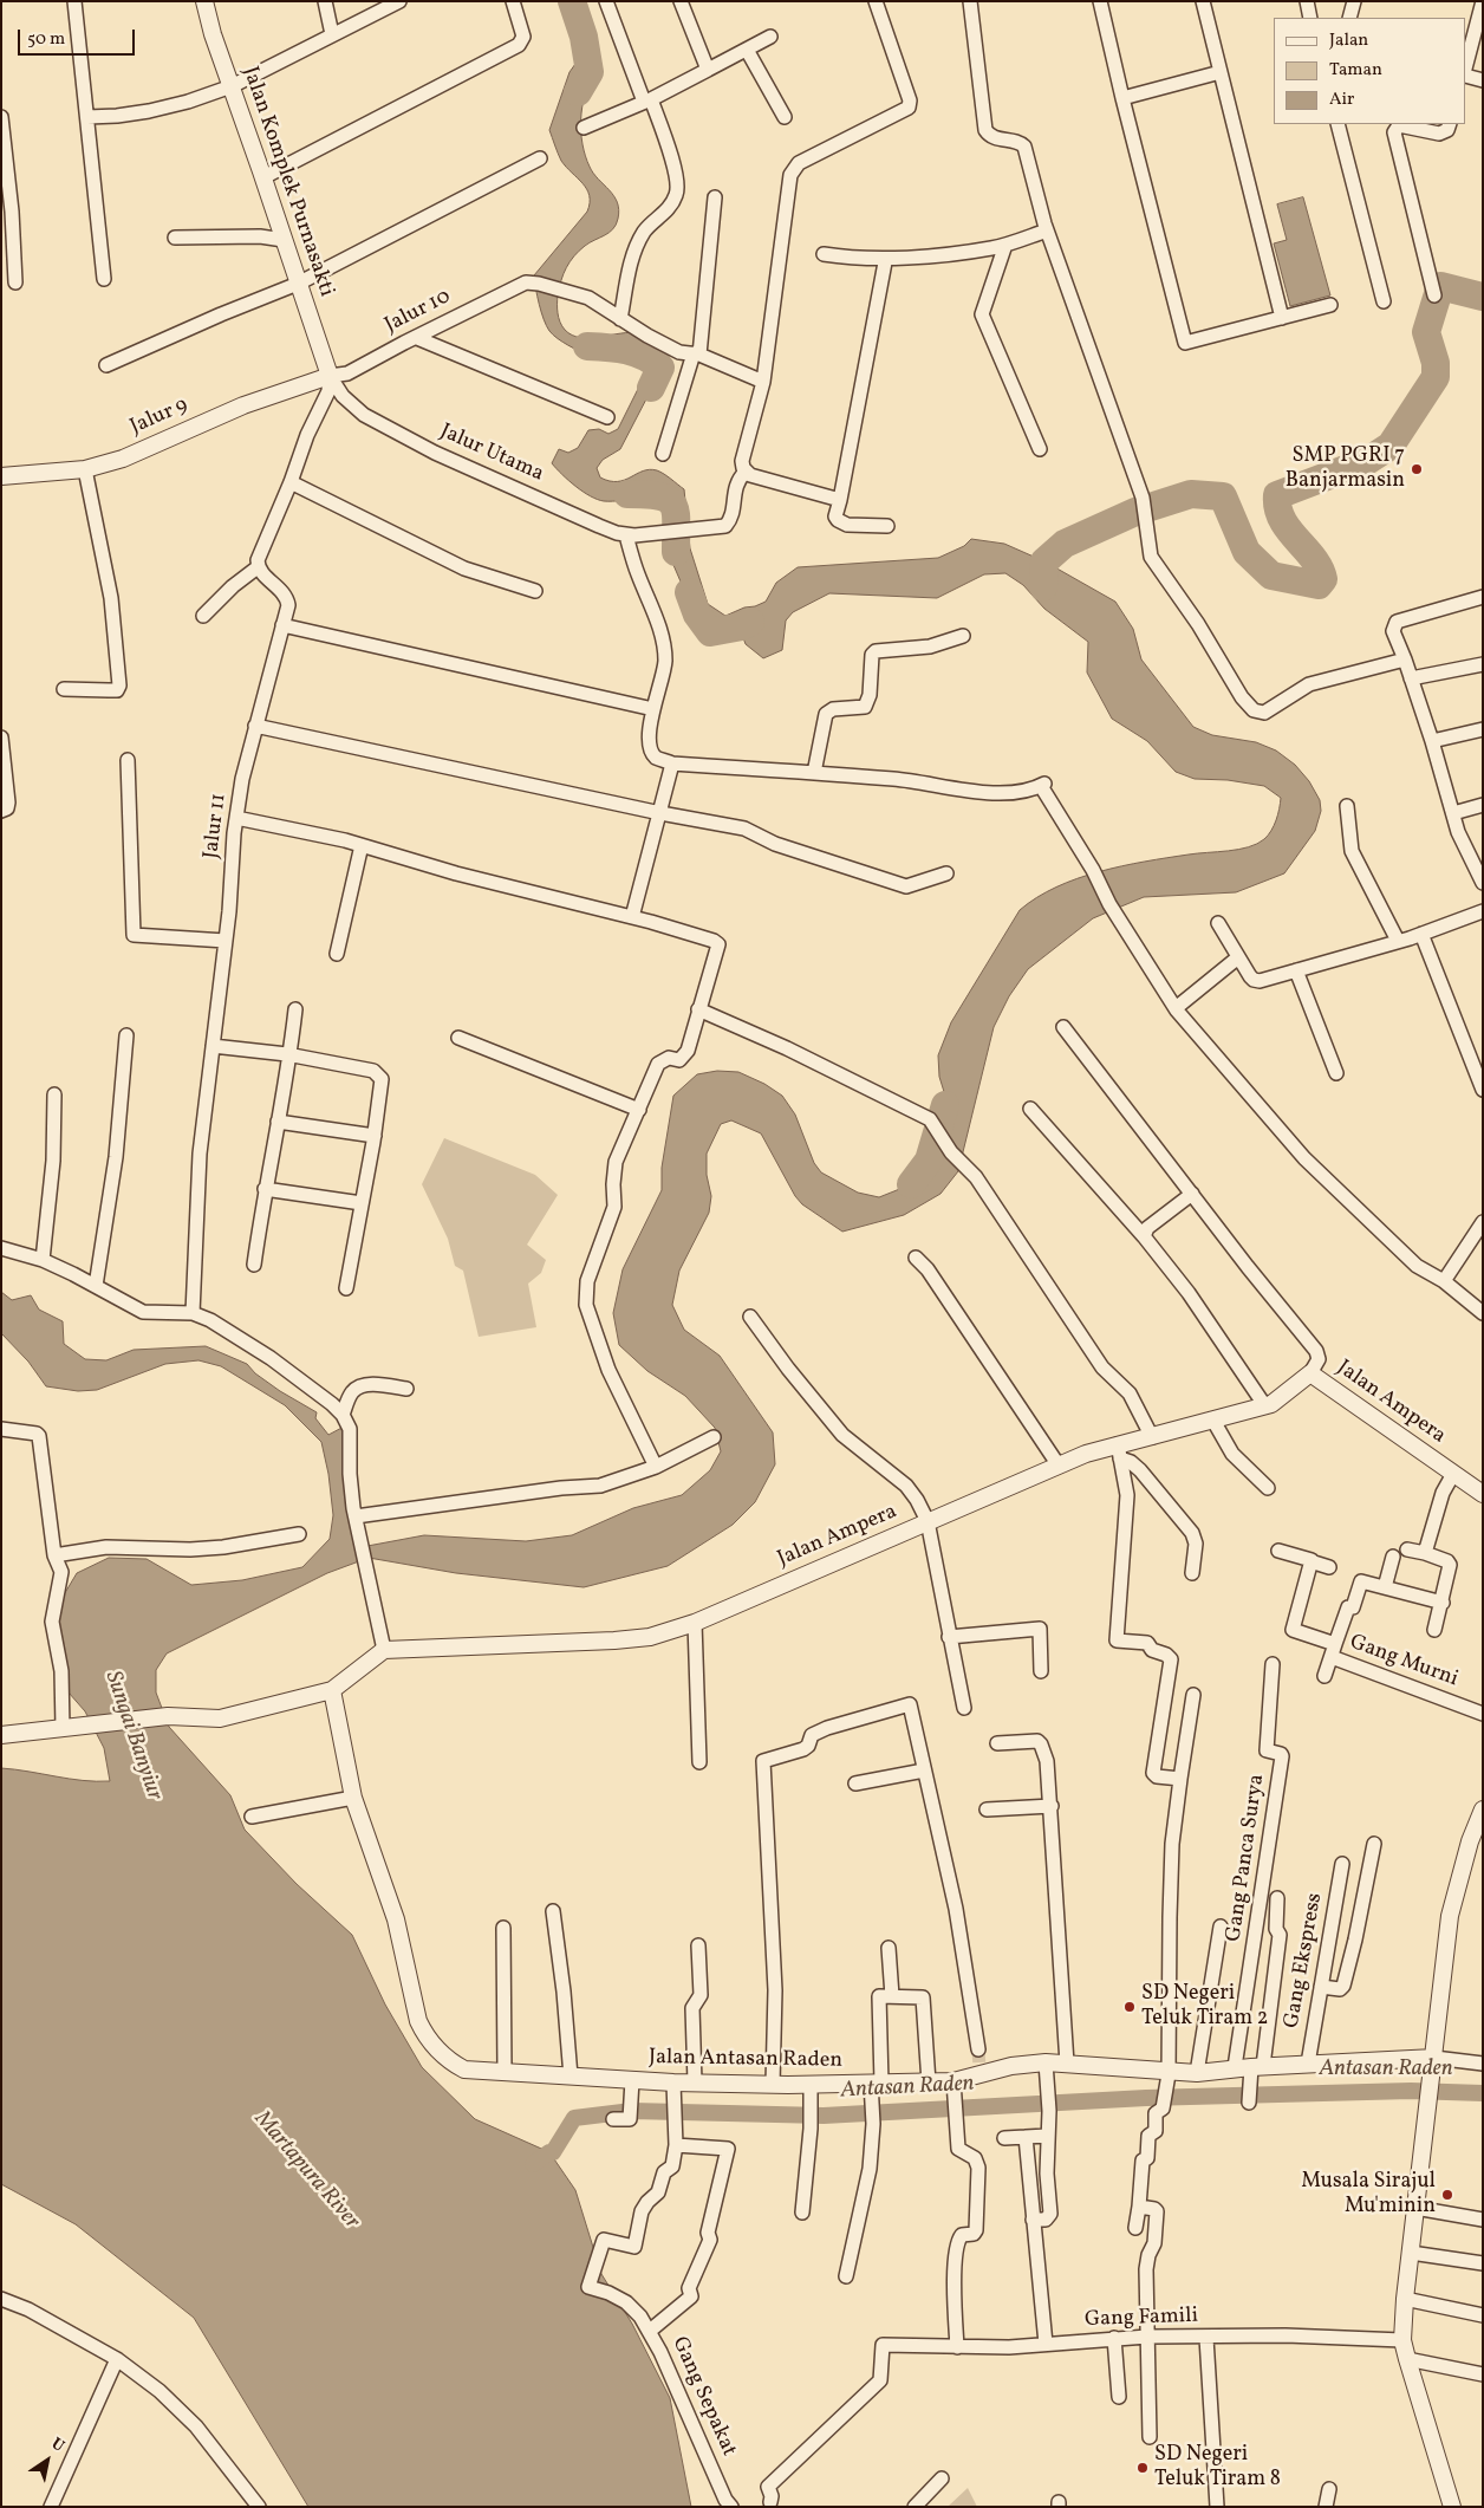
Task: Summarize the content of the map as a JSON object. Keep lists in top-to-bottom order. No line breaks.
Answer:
{"streets":{"street":["Jalan Komplek Purnasakti","Jalur 10","Jalur 9","Jalur Utama","Jalur 11","Jalan Ampera","Gang Murni","Gang Panca Surya","Gang Ekspress","Jalan Antasan Raden","Gang Famili","Gang Sepakat"]},"crossings":[["Jalan Komplek Purnasakti","Jalur 10"],["Jalan Komplek Purnasakti","Jalur 9"],["Jalan Komplek Purnasakti","Jalur Utama"],["Jalur 10","Jalur 9"],["Jalur 10","Jalur Utama"],["Jalur 9","Jalur Utama"],["Gang Panca Surya","Jalan Antasan Raden"],["Gang Ekspress","Jalan Antasan Raden"]],"water":["Sungai Banyiur","Antasan Raden","Martapura River"],"places":["SMP PGRI 7 Banjarmasin","SD Negeri Teluk Tiram 2","Musala Sirajul Mu'minin","SD Negeri Teluk Tiram 8"],"legend":["Jalan","Taman","Air"],"scale_bar":"50 m","north":"top right"}
